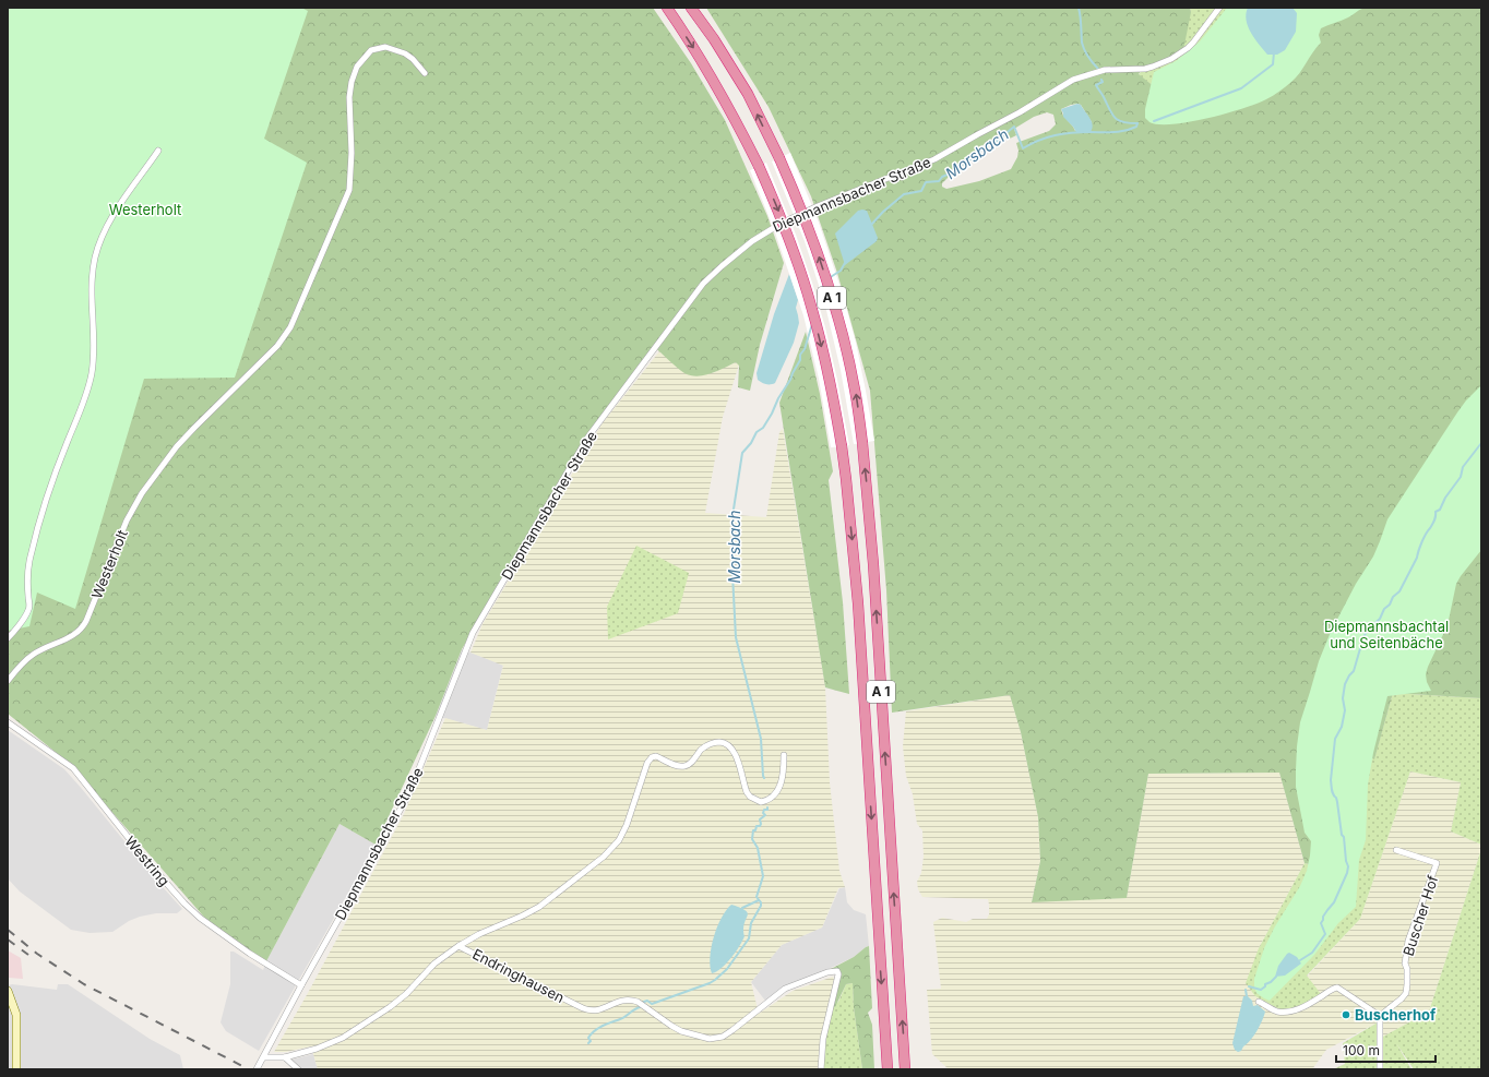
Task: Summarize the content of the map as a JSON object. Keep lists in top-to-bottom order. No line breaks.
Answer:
{"streets":{"highway":["A 1"],"street":["Diepmannsbacher Straße","Westerholt","Westring","Buscher Hof","Endringhausen"]},"crossings":[["Diepmannsbacher Straße","Westring"]],"water":["Morsbach"],"parks":["Westerholt","Diepmannsbachtal und Seitenbäche"],"places":["Buscherhof"],"scale_bar":"100 m"}
